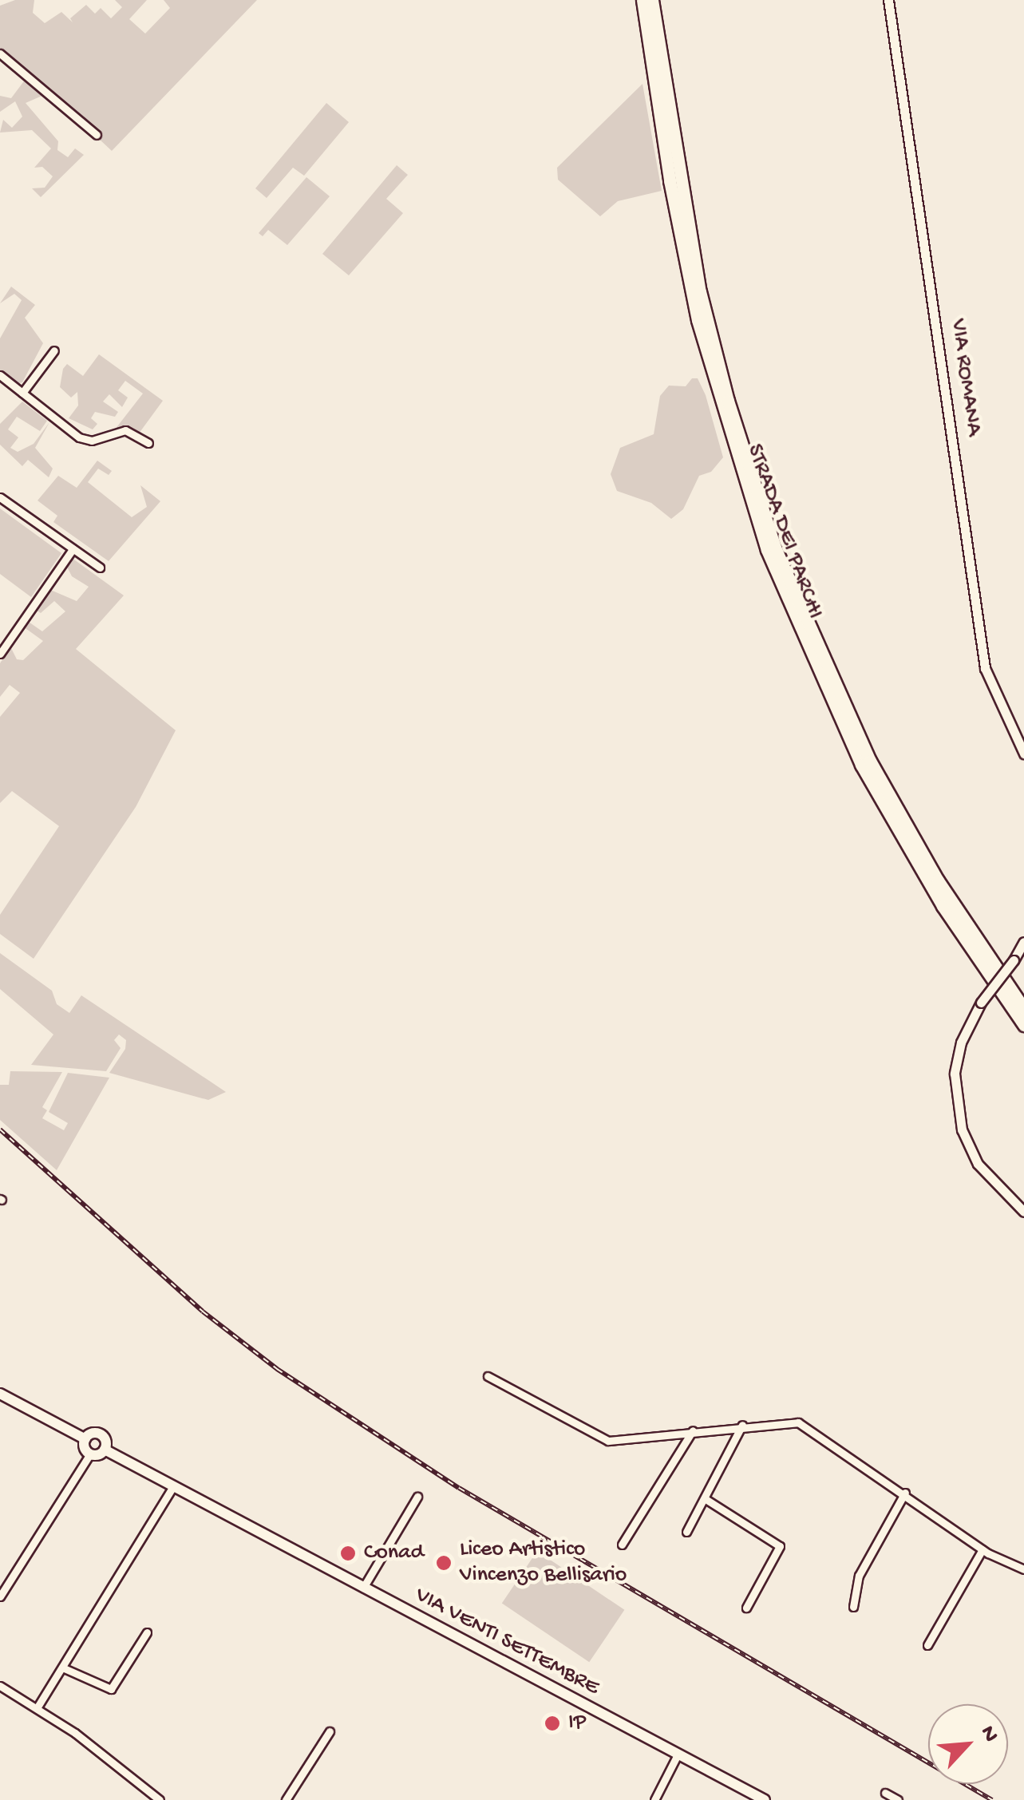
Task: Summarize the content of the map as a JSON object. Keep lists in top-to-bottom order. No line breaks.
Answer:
{"streets":{"highway":["STRADA DEI PARCHI"],"main road":["VIA ROMANA","VIA VENTI SETTEMBRE"]},"places":["Conad","Liceo Artistico Vincenzo Bellisario","IP"],"north":"top right"}
